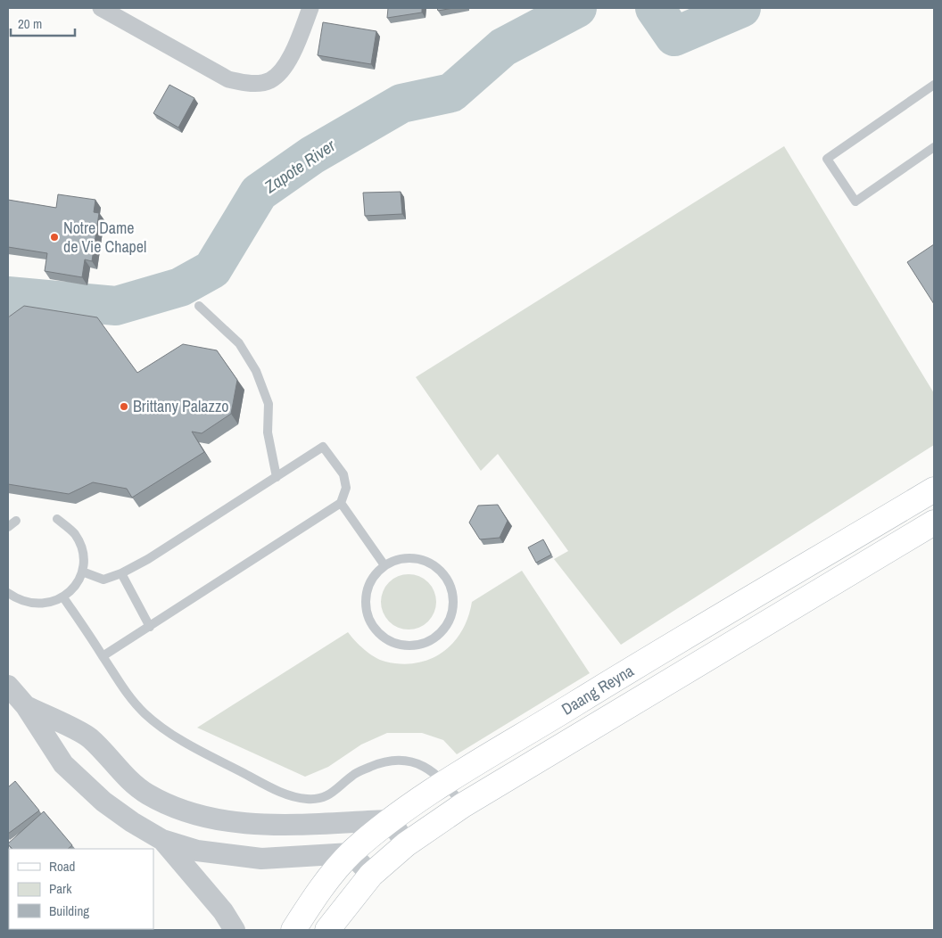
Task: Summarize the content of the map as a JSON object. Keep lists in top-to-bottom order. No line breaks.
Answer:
{"streets":{"main road":["Daang Reyna"]},"water":["Zapote River"],"places":["Notre Dame de Vie Chapel","Brittany Palazzo"],"legend":["Road","Park","Building"],"scale_bar":"20 m"}
